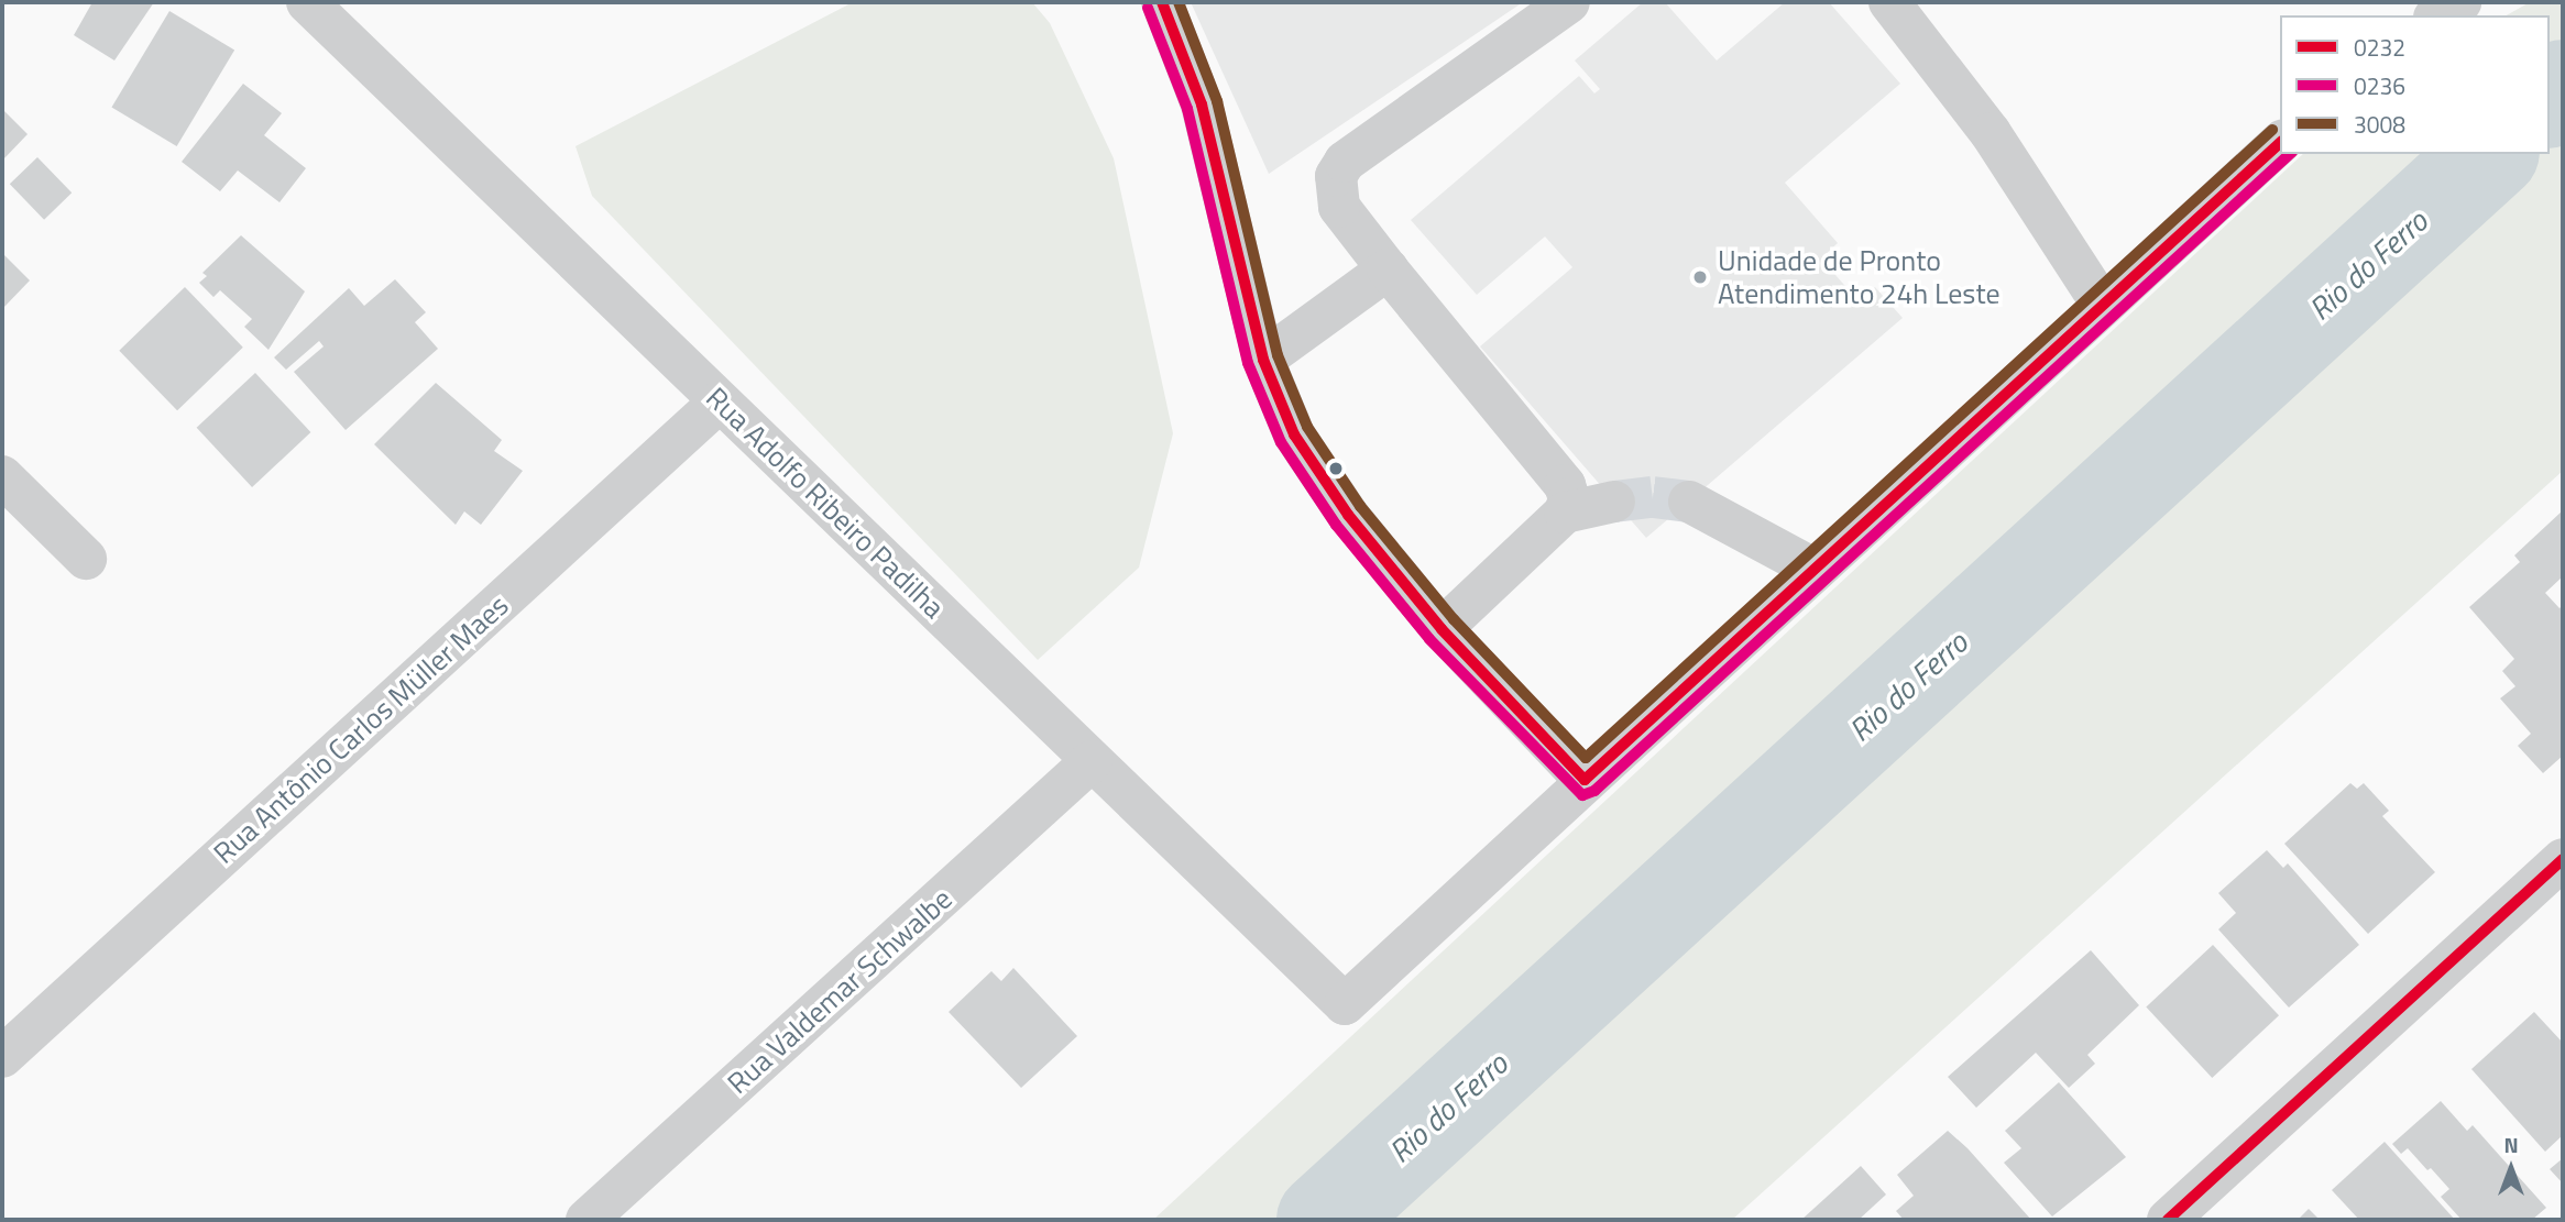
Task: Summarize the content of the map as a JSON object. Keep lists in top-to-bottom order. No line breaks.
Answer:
{"streets":{"street":["Rua Adolfo Ribeiro Padilha","Rua Antônio Carlos Müller Maes","Rua Valdemar Schwalbe"]},"crossings":[["Rua Adolfo Ribeiro Padilha","Rua Antônio Carlos Müller Maes"],["Rua Adolfo Ribeiro Padilha","Rua Valdemar Schwalbe"]],"water":["Rio do Ferro"],"places":["Unidade de Pronto Atendimento 24h Leste"],"lines":["transit line 0232","transit line 3008","transit line 0236"],"legend":["0232","0236","3008"],"north":"top"}
